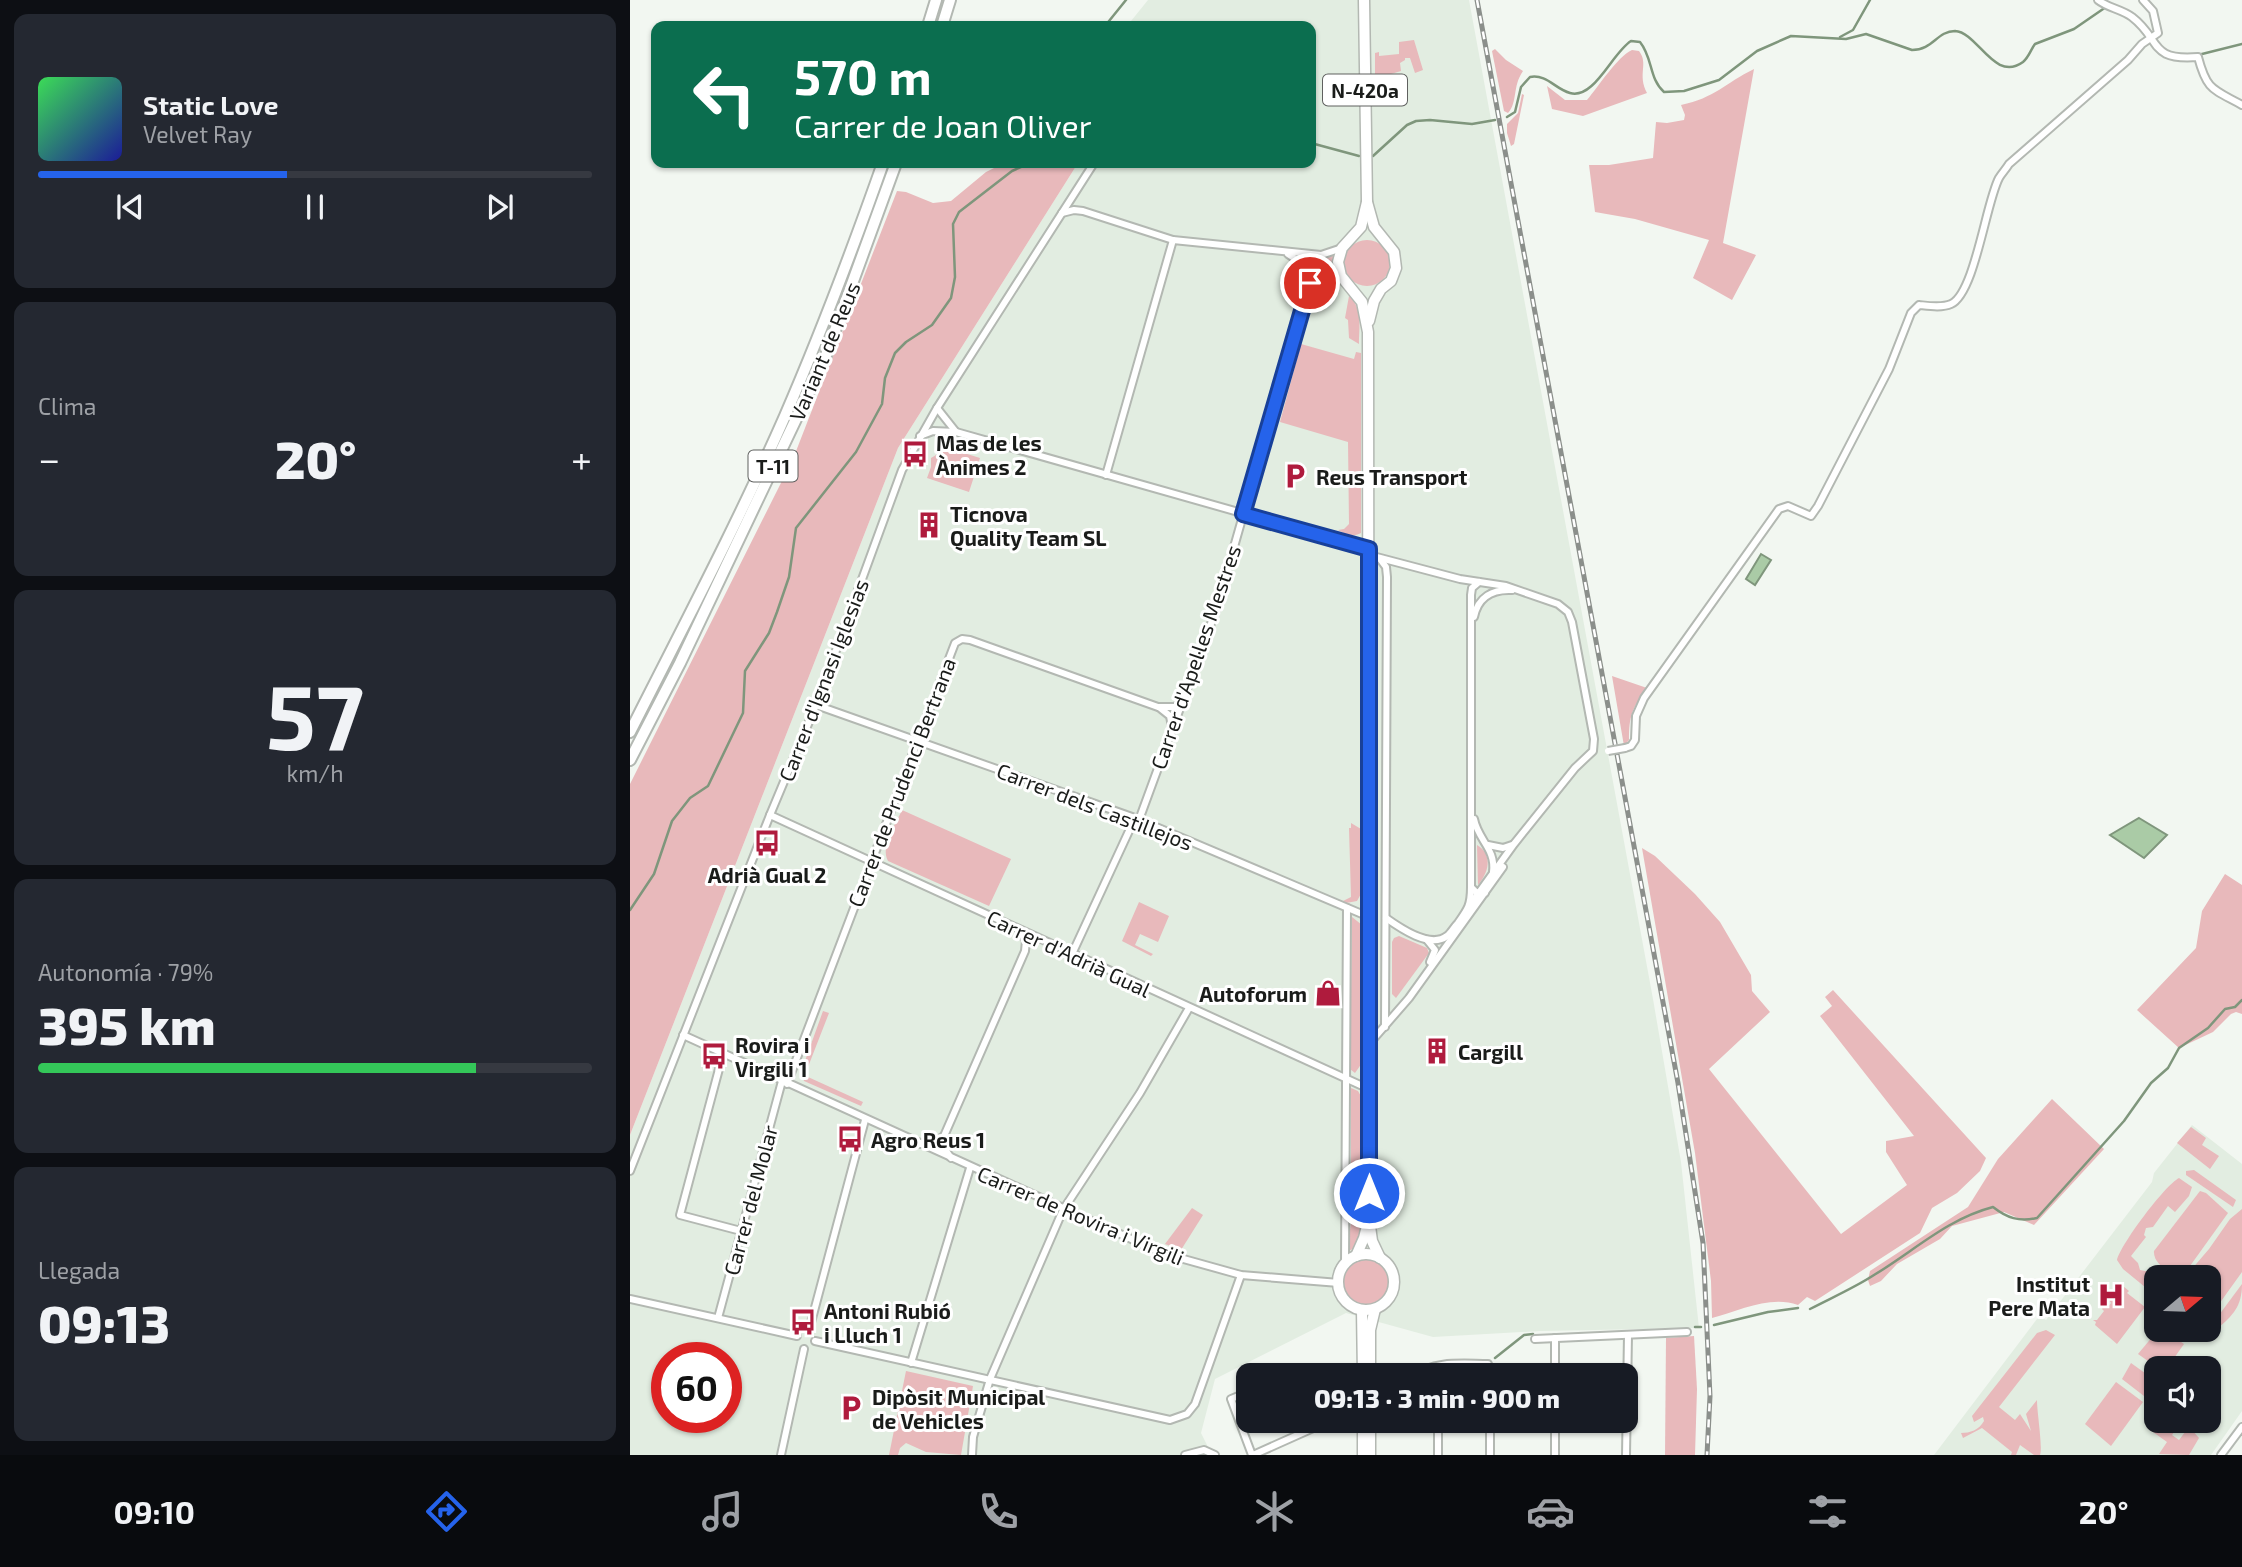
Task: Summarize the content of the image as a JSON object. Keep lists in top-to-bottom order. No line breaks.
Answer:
{"streets":{"highway":["Variant de Reus","T-11"],"main road":["N-420a"],"street":["Carrer d'Apel·les Mestres","Carrer d'Ignasi Iglesias","Carrer de Prudenci Bertrana","Carrer dels Castillejos","Carrer d'Adrià Gual","Carrer del Molar","Carrer de Rovira i Virgili"]},"crossings":[["N-420a","Carrer dels Castillejos"],["N-420a","Carrer d'Adrià Gual"],["N-420a","Carrer de Rovira i Virgili"],["Carrer d'Apel·les Mestres","Carrer dels Castillejos"],["Carrer d'Apel·les Mestres","Carrer d'Adrià Gual"],["Carrer d'Ignasi Iglesias","Carrer dels Castillejos"],["Carrer d'Ignasi Iglesias","Carrer d'Adrià Gual"],["Carrer d'Ignasi Iglesias","Carrer de Rovira i Virgili"],["Carrer de Prudenci Bertrana","Carrer dels Castillejos"],["Carrer de Prudenci Bertrana","Carrer d'Adrià Gual"],["Carrer de Prudenci Bertrana","Carrer del Molar"],["Carrer de Prudenci Bertrana","Carrer de Rovira i Virgili"],["Carrer del Molar","Carrer de Rovira i Virgili"]],"places":{"bus stop":["Mas de les Ànimes 2","Adrià Gual 2","Rovira i Virgili 1","Agro Reus 1","Antoni Rubió i Lluch 1"],"parking":["Reus Transport","Dipòsit Municipal de Vehicles"],"building":["Ticnova Quality Team SL","Cargill"],"shop":["Autoforum"],"hospital":["Institut Pere Mata"]},"north":"right","page":{"turn":["570 m","Carrer de Joan Oliver"],"song":["Static Love","Velvet Ray"],"tile":["Clima",["57","km/h"],["Autonomía · 79%","395 km"],["Llegada","09:13"]],"heat":["−","20°","+"],"limit":"60","trip":"09:13 · 3 min · 900 m","tabs":["09:10","20°"]}}
